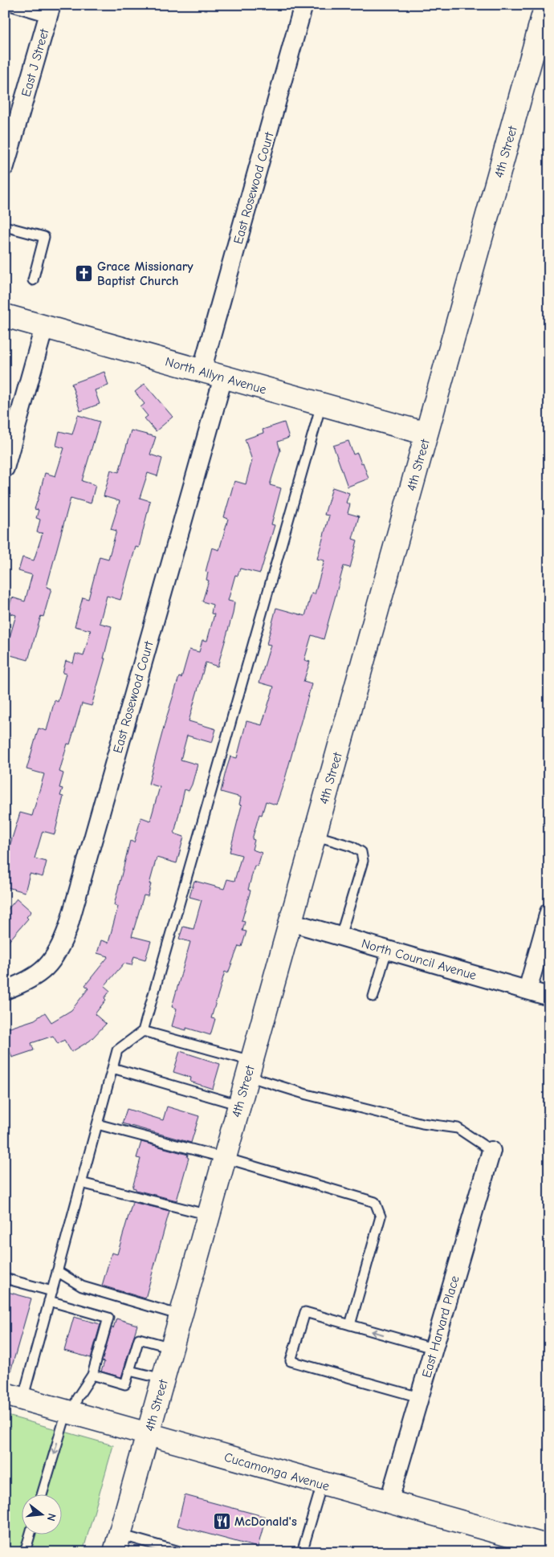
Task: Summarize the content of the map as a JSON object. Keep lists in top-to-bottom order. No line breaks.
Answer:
{"streets":{"main road":["4th Street","North Allyn Avenue","Cucamonga Avenue"],"street":["East J Street","East Rosewood Court","North Council Avenue","East Harvard Place"]},"crossings":[["4th Street","North Allyn Avenue"],["4th Street","North Council Avenue"],["4th Street","Cucamonga Avenue"],["East Rosewood Court","North Allyn Avenue"],["East Harvard Place","Cucamonga Avenue"]],"places":{"church":["Grace Missionary Baptist Church"],"restaurant":["McDonald's"]},"north":"right"}
